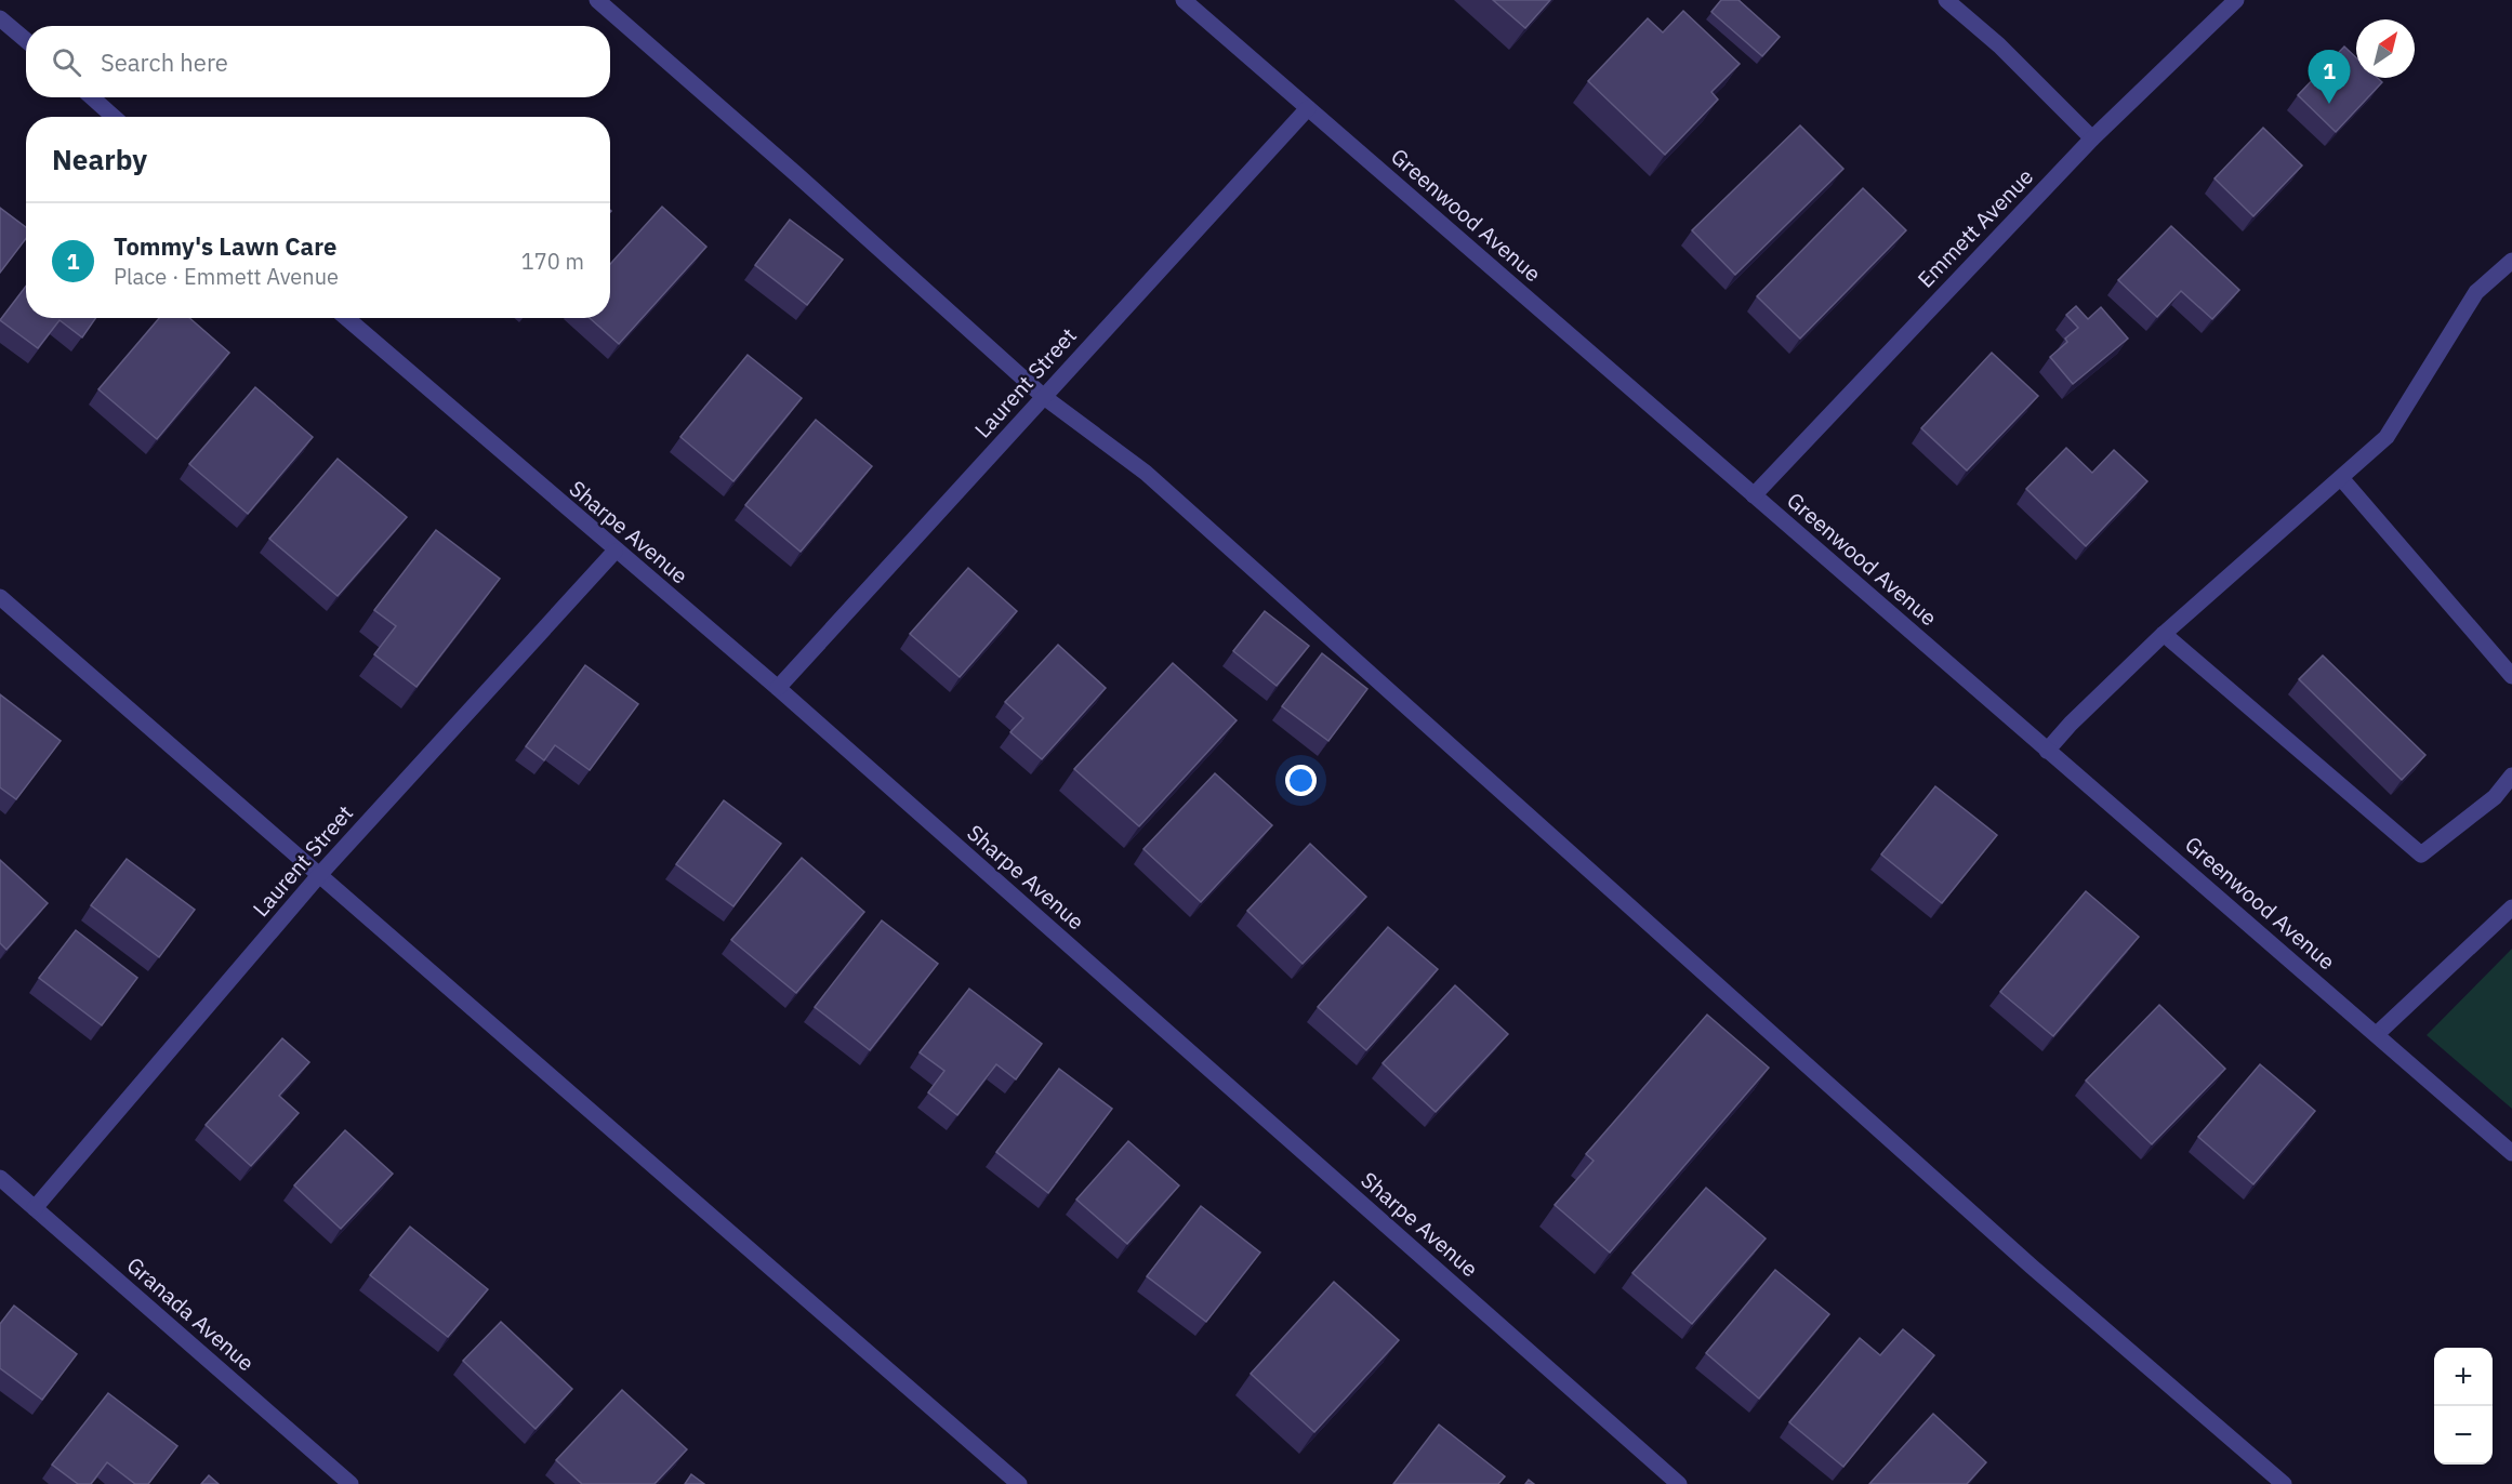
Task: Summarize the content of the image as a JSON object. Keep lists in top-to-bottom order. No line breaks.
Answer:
{"streets":{"street":["Greenwood Avenue","Emmett Avenue","Laurent Street","Sharpe Avenue","Granada Avenue"]},"crossings":[["Greenwood Avenue","Emmett Avenue"],["Greenwood Avenue","Laurent Street"],["Laurent Street","Sharpe Avenue"],["Laurent Street","Granada Avenue"]],"north":"top right","page":{"search":"Search here","pins":"1","heading":"Nearby","list":[{"mark":"1","name":"Tommy's Lawn Care","note":"Place · Emmett Avenue","value":"170 m"}],"map_buttons":["+","−"]}}
